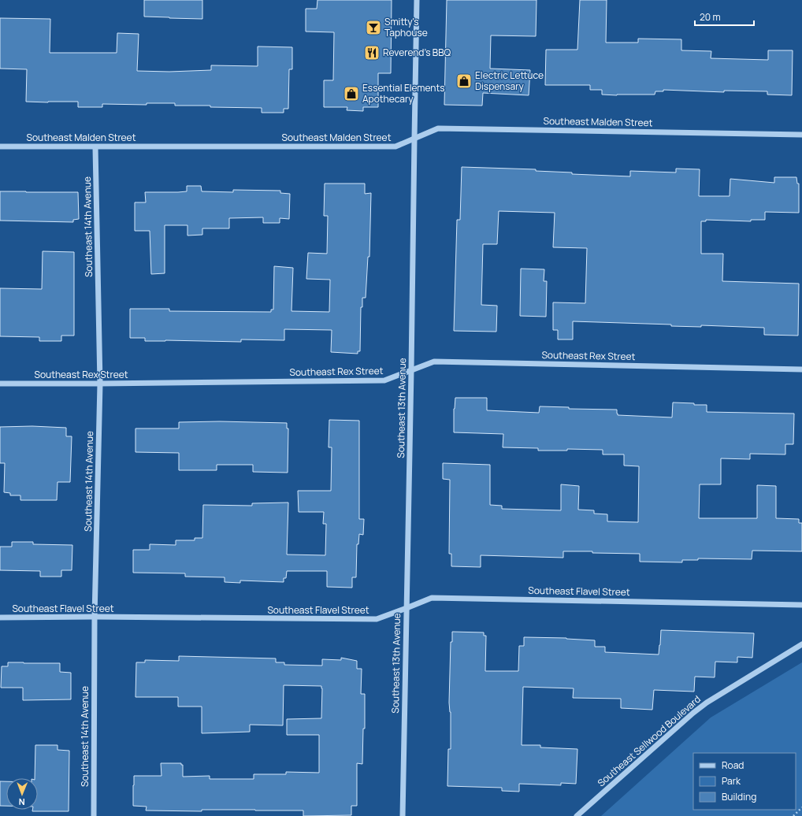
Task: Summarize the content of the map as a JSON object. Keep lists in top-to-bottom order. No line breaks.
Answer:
{"streets":{"street":["Southeast Malden Street","Southeast 14th Avenue","Southeast Rex Street","Southeast 13th Avenue","Southeast Flavel Street","Southeast Sellwood Boulevard"]},"crossings":[["Southeast Malden Street","Southeast 14th Avenue"],["Southeast Malden Street","Southeast 13th Avenue"],["Southeast 14th Avenue","Southeast Rex Street"],["Southeast 14th Avenue","Southeast Flavel Street"],["Southeast Rex Street","Southeast 13th Avenue"],["Southeast 13th Avenue","Southeast Flavel Street"]],"places":{"bar":["Smitty's Taphouse"],"restaurant":["Reverend's BBQ"],"shop":["Electric Lettuce Dispensary","Essential Elements Apothecary"]},"legend":["Road","Park","Building"],"scale_bar":"20 m","north":"bottom"}
